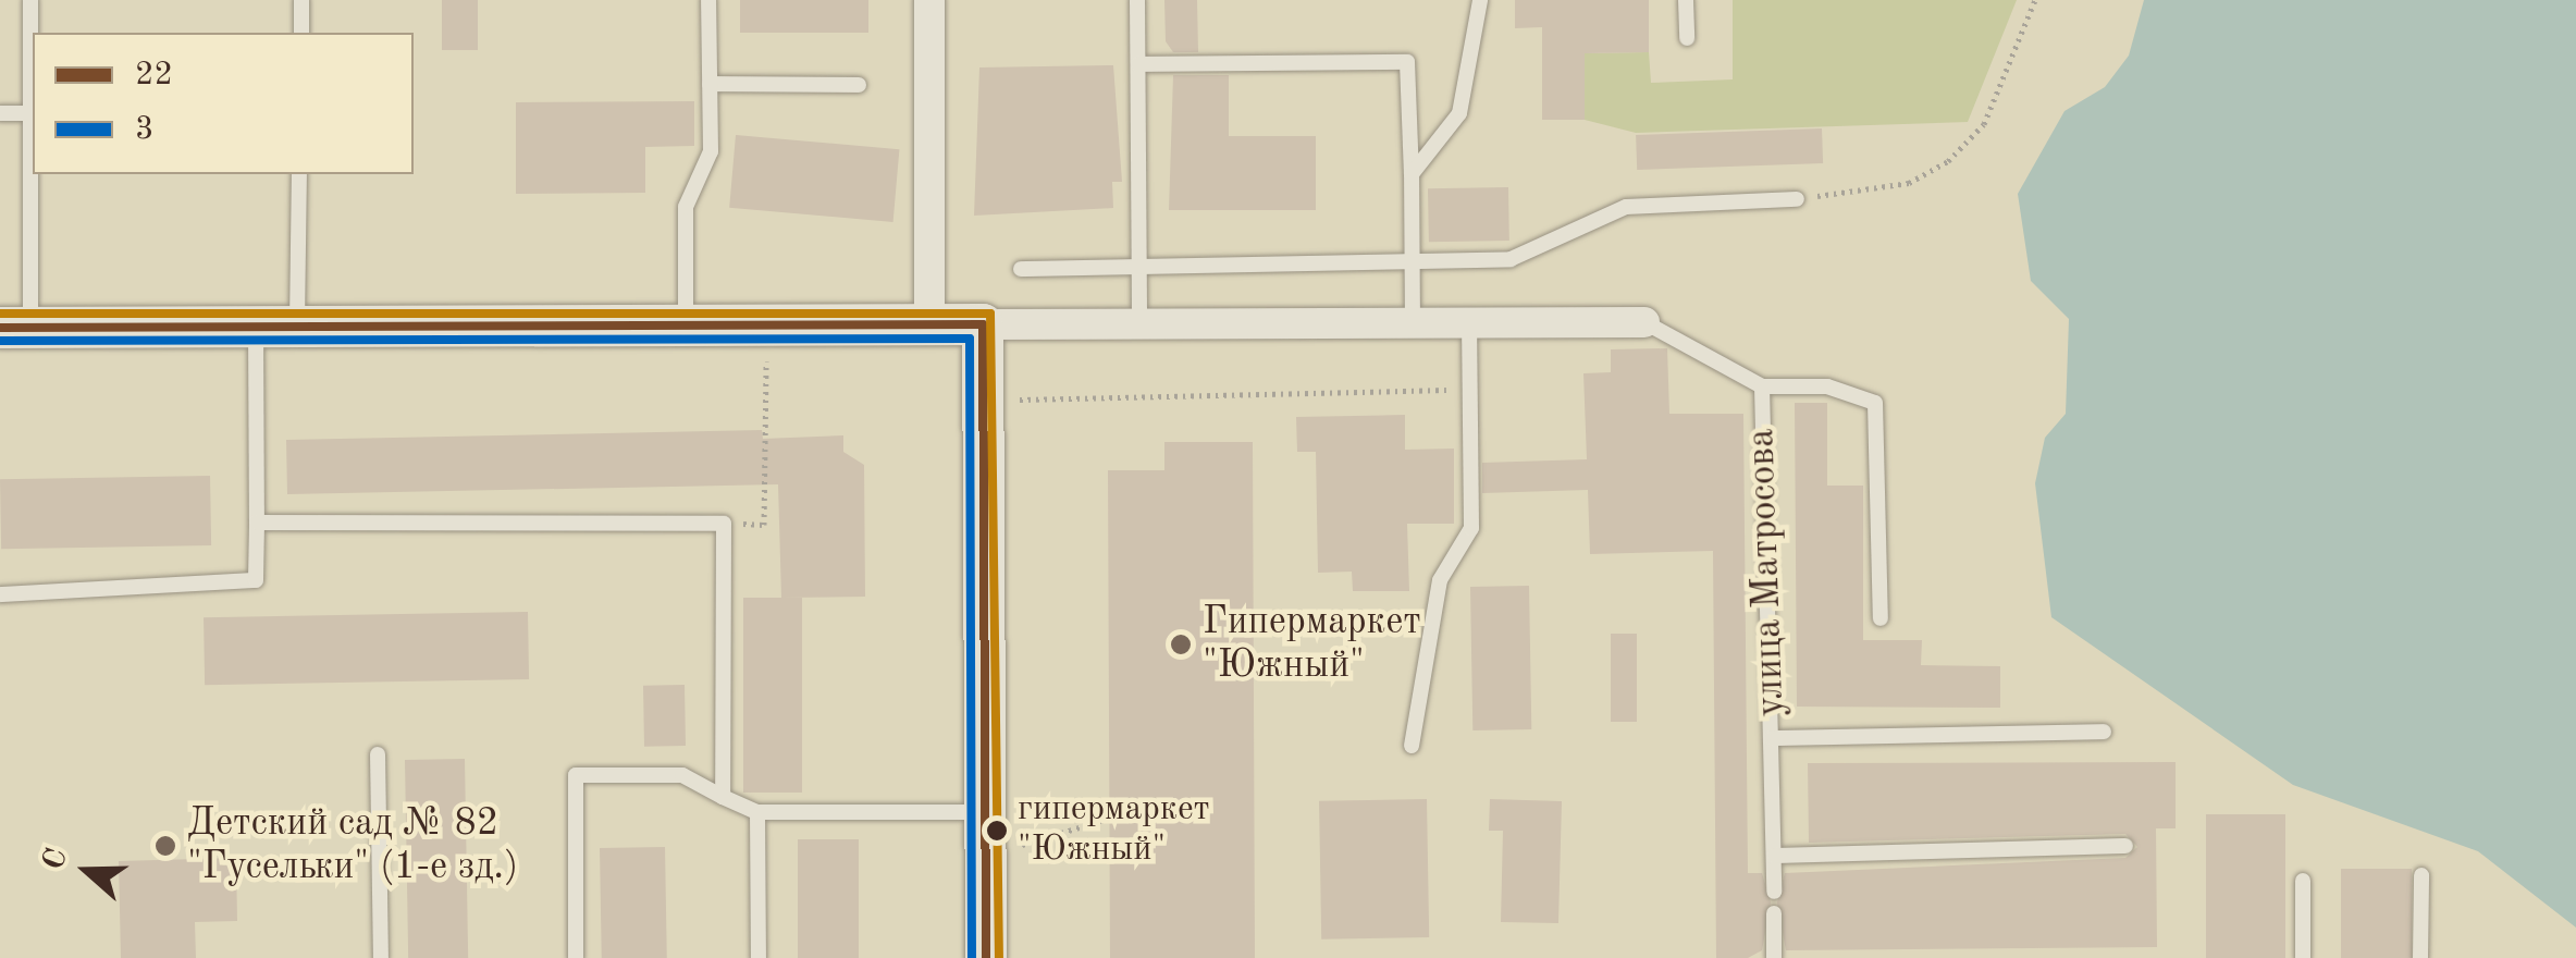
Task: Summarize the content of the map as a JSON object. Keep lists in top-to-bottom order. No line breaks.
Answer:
{"streets":{"lane":["улица Матросова"]},"places":["Гипермаркет \"Южный\"","гипермаркет \"Южный\"","Детский сад № 82 \"Гусельки\" (1-е зд.)"],"lines":["transit line 22","transit line 3"],"legend":["22","3"],"north":"left"}
